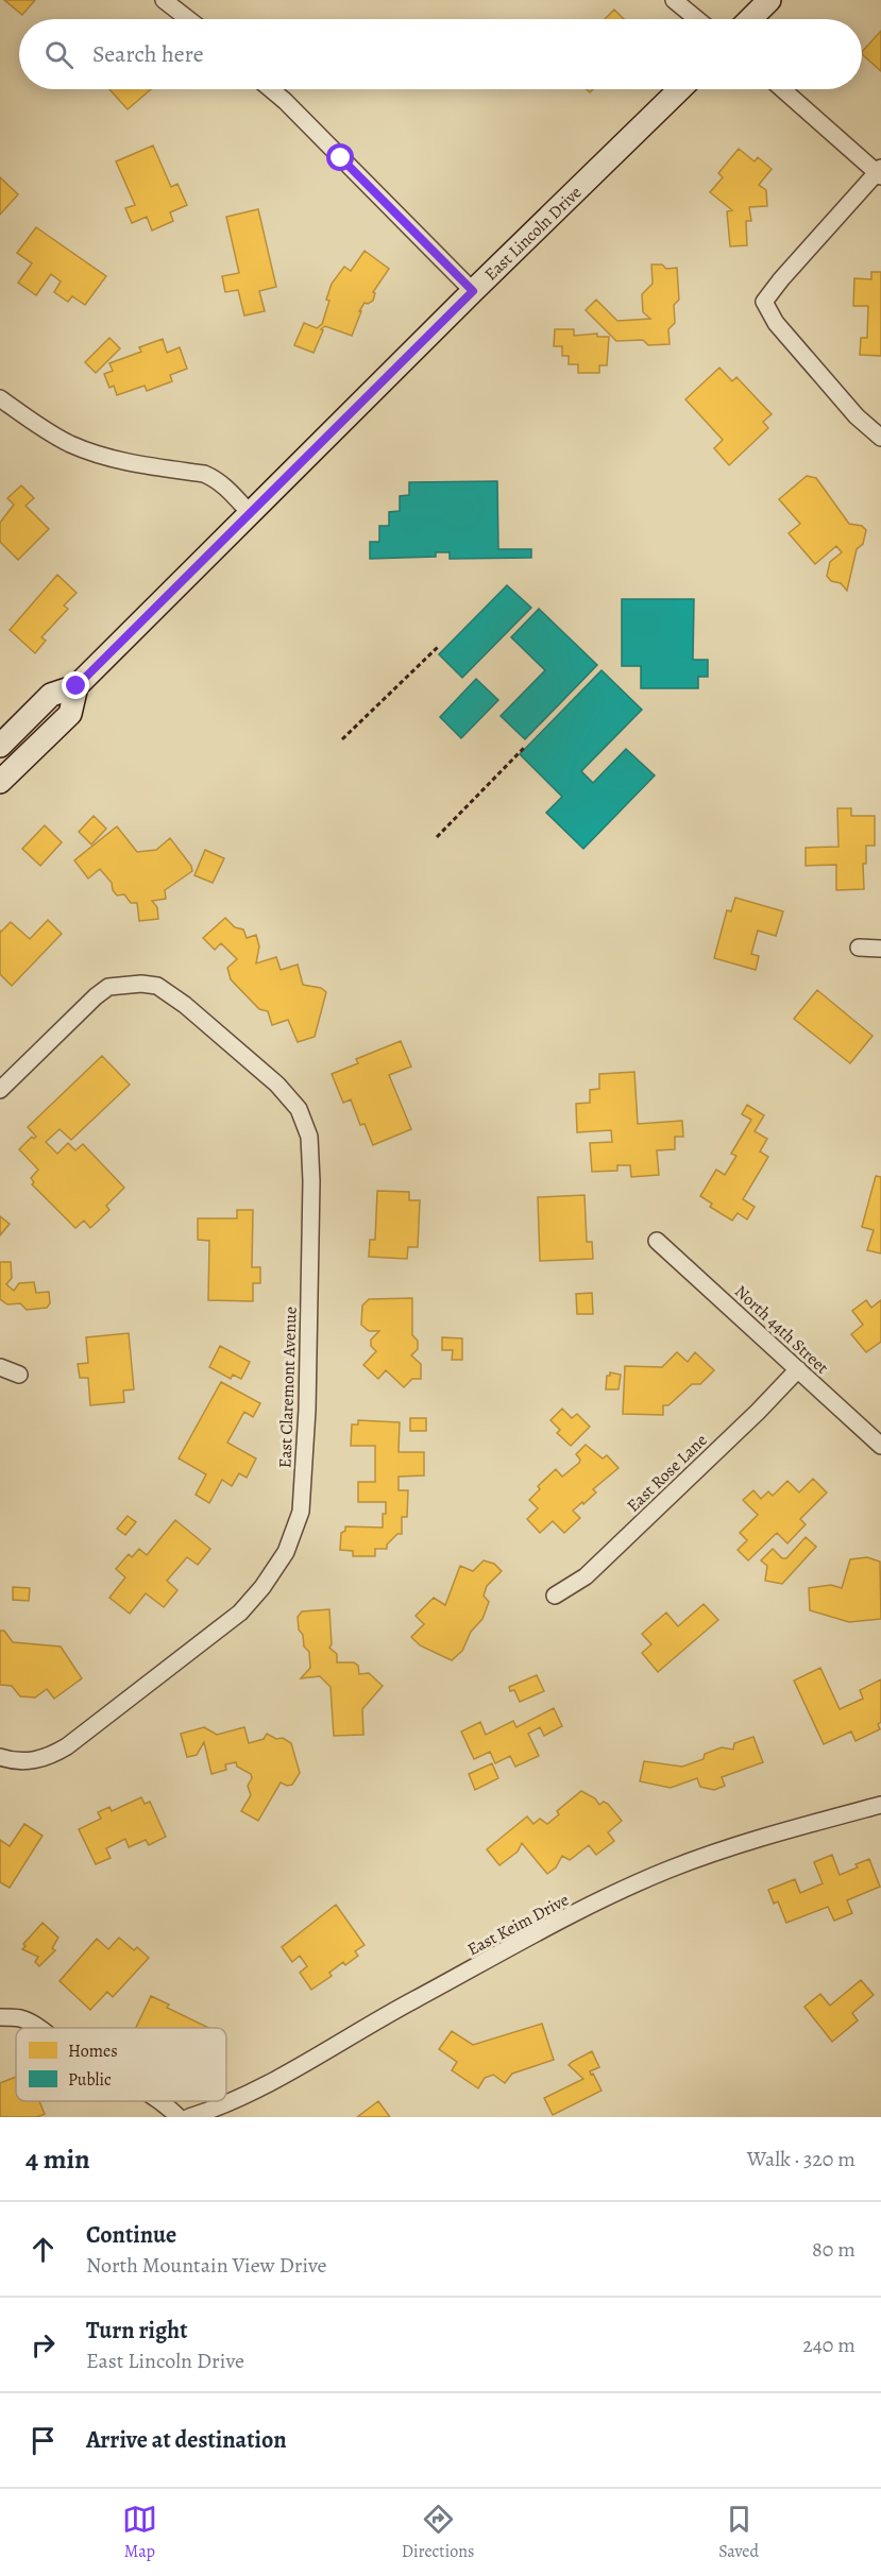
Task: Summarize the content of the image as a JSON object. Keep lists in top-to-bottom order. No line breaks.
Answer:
{"streets":{"main road":["East Lincoln Drive"],"street":["North 44th Street","East Claremont Avenue","East Rose Lane","East Keim Drive"]},"crossings":[["North 44th Street","East Rose Lane"]],"legend":["Homes","Public"],"page":{"search":"Search here","heading":["4 min","Walk · 320 m"],"list":[["Continue","North Mountain View Drive","80 m"],["Turn right","East Lincoln Drive","240 m"],"Arrive at destination"],"nav":["Map","Directions","Saved"]}}
